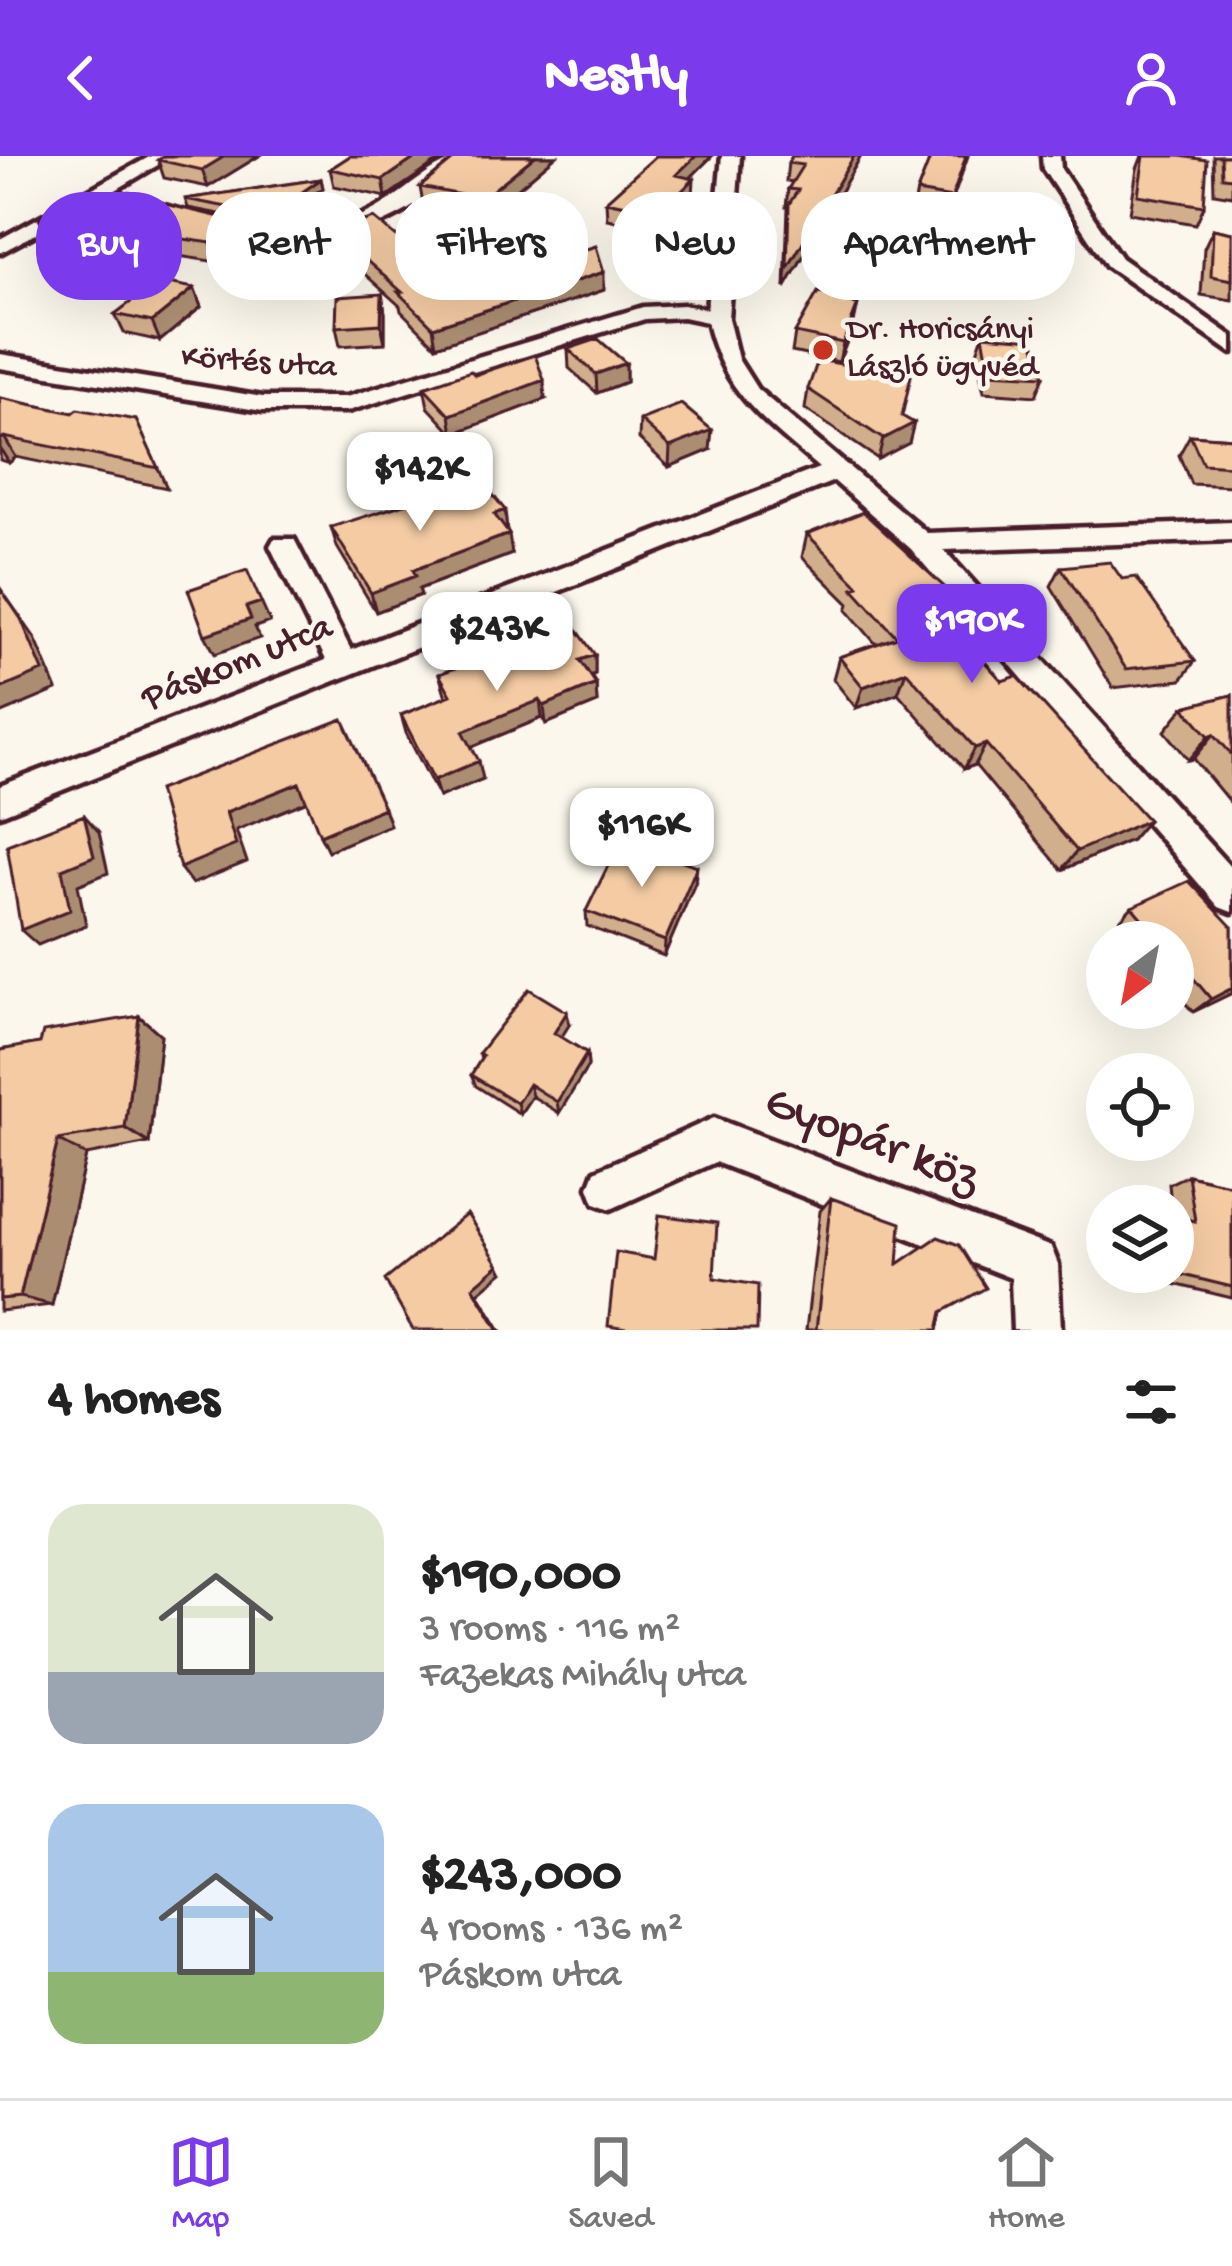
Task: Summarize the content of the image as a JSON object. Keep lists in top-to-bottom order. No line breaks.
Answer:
{"streets":{"street":["Körtés utca","Páskom utca","Gyopár köz"]},"places":["Dr. Horicsányi László ügyvéd"],"north":"bottom left","page":{"header":"Nestly","chip":["Buy","Rent","Filters","New","Apartment"],"price":["$142K","$190K","$243K","$116K"],"heading":"4 homes","list":[{"name":"$190,000","note":"3 rooms · 116 m² · Fazekas Mihály utca"},{"name":"$243,000","note":"4 rooms · 136 m² · Páskom utca"}],"tabs":["Map","Saved","Home"]}}
